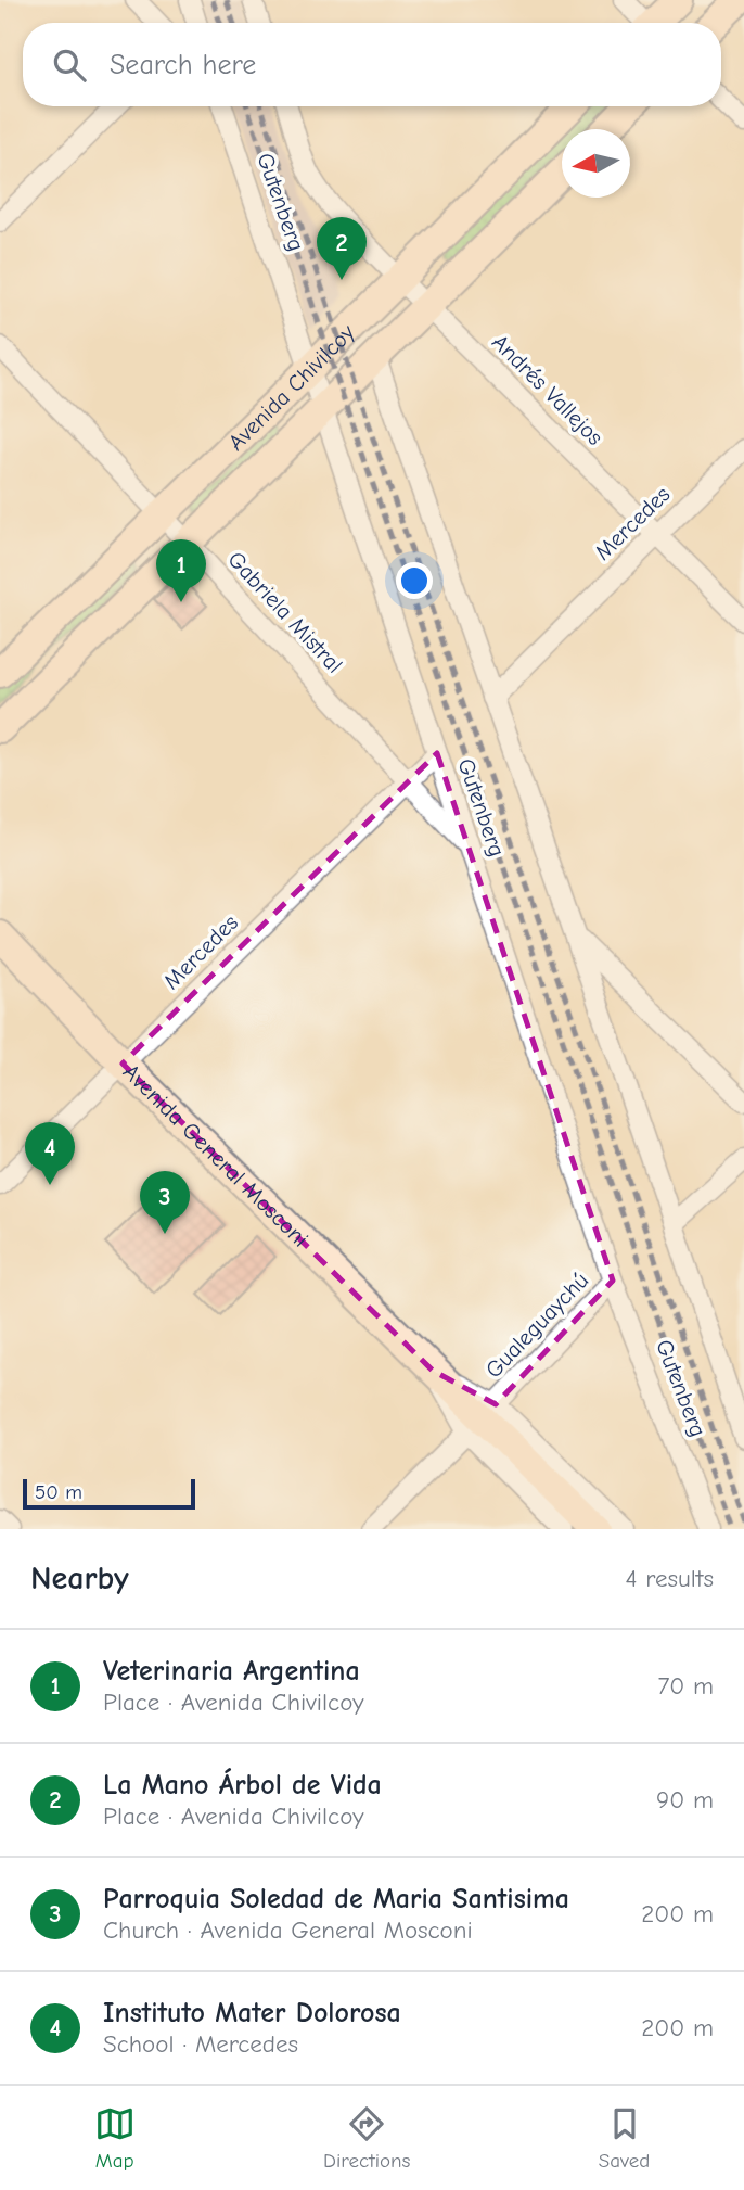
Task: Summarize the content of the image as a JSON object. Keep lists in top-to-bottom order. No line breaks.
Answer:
{"streets":{"street":["Gutenberg","Avenida Chivilcoy","Andrés Vallejos","Mercedes","Gabriela Mistral","Avenida General Mosconi","Gualeguaychú"]},"crossings":[["Gutenberg","Avenida Chivilcoy"],["Gutenberg","Andrés Vallejos"],["Gutenberg","Mercedes"],["Gutenberg","Gabriela Mistral"],["Gutenberg","Gualeguaychú"],["Avenida Chivilcoy","Andrés Vallejos"],["Avenida Chivilcoy","Gabriela Mistral"],["Andrés Vallejos","Mercedes"],["Mercedes","Gabriela Mistral"],["Mercedes","Avenida General Mosconi"],["Avenida General Mosconi","Gualeguaychú"]],"scale_bar":"50 m","north":"left","page":{"search":"Search here","pins":["2","1","4","3"],"scale":"50 m","heading":["Nearby","4 results"],"list":[{"mark":"1","name":"Veterinaria Argentina","note":"Place · Avenida Chivilcoy","value":"70 m"},{"mark":"2","name":"La Mano Árbol de Vida","note":"Place · Avenida Chivilcoy","value":"90 m"},{"mark":"3","name":"Parroquia Soledad de Maria Santisima","note":"Church · Avenida General Mosconi","value":"200 m"},{"mark":"4","name":"Instituto Mater Dolorosa","note":"School · Mercedes","value":"200 m"}],"nav":["Map","Directions","Saved"]}}
